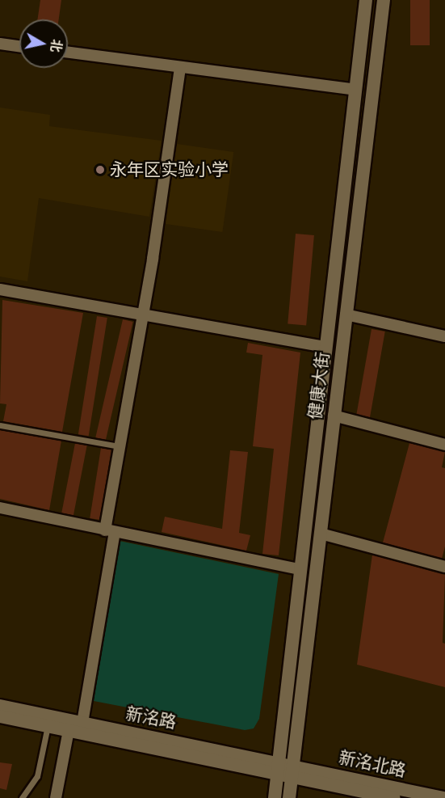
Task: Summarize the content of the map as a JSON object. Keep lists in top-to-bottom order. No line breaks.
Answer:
{"streets":{"main road":["健康大街","新洺路","新洺北路"]},"crossings":[["健康大街","新洺路"],["健康大街","新洺北路"],["新洺路","新洺北路"]],"places":["永年区实验小学"],"north":"right"}
